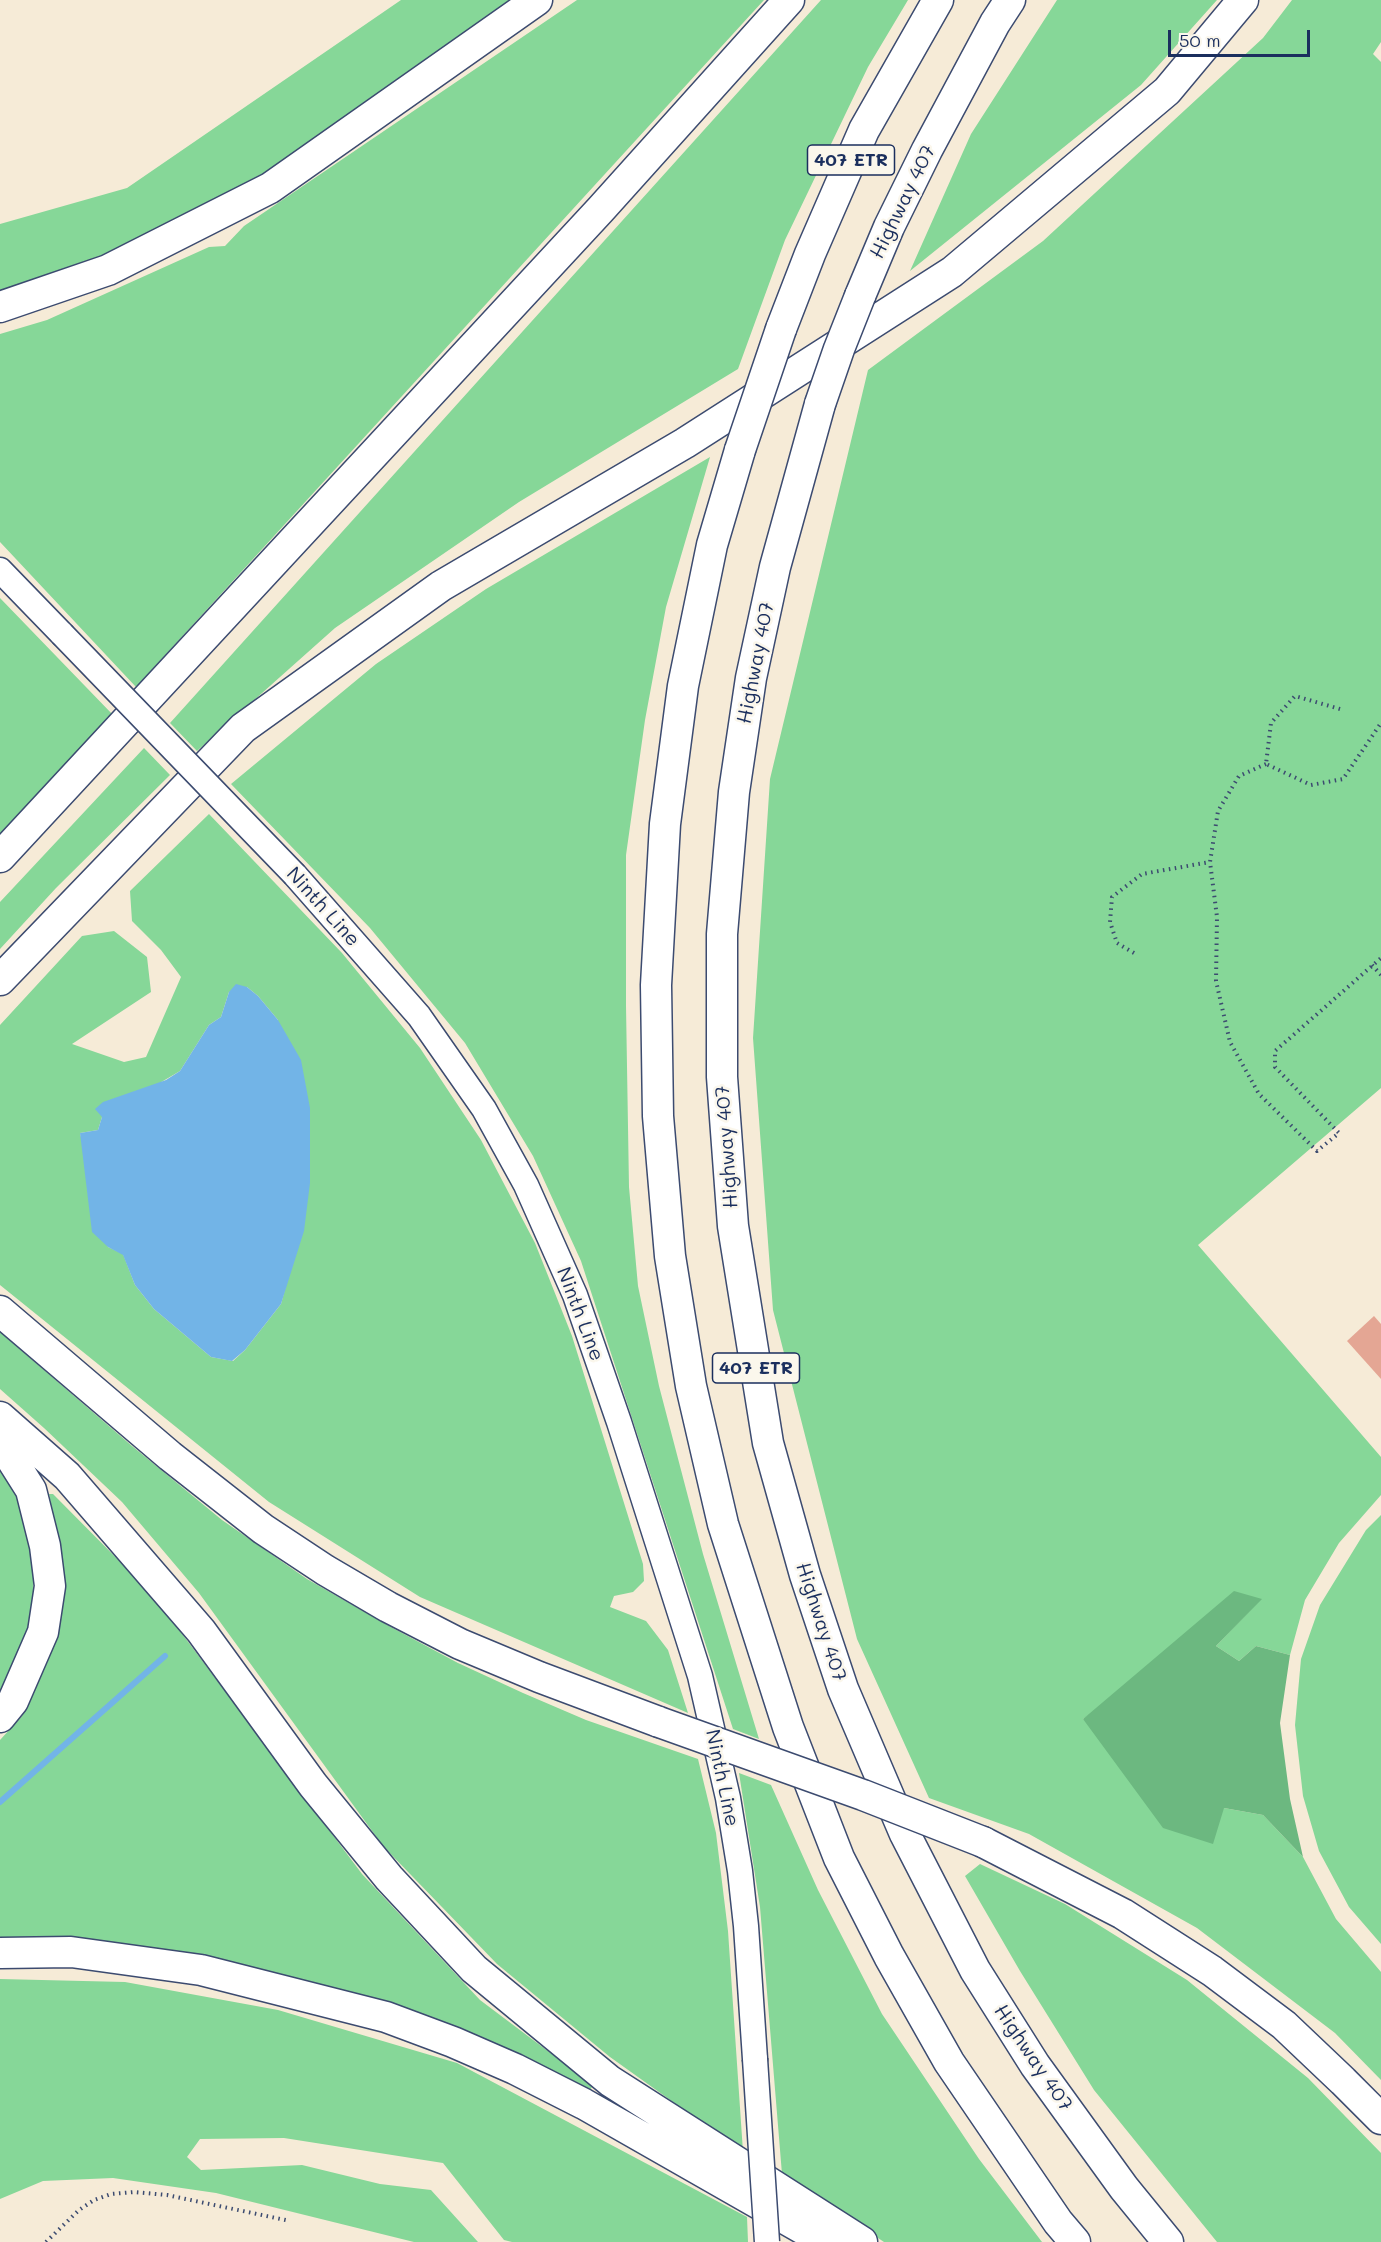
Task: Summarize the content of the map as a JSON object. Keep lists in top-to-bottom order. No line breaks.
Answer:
{"streets":{"highway":["407 ETR","Highway 407"],"main road":["Ninth Line"]},"scale_bar":"50 m"}
